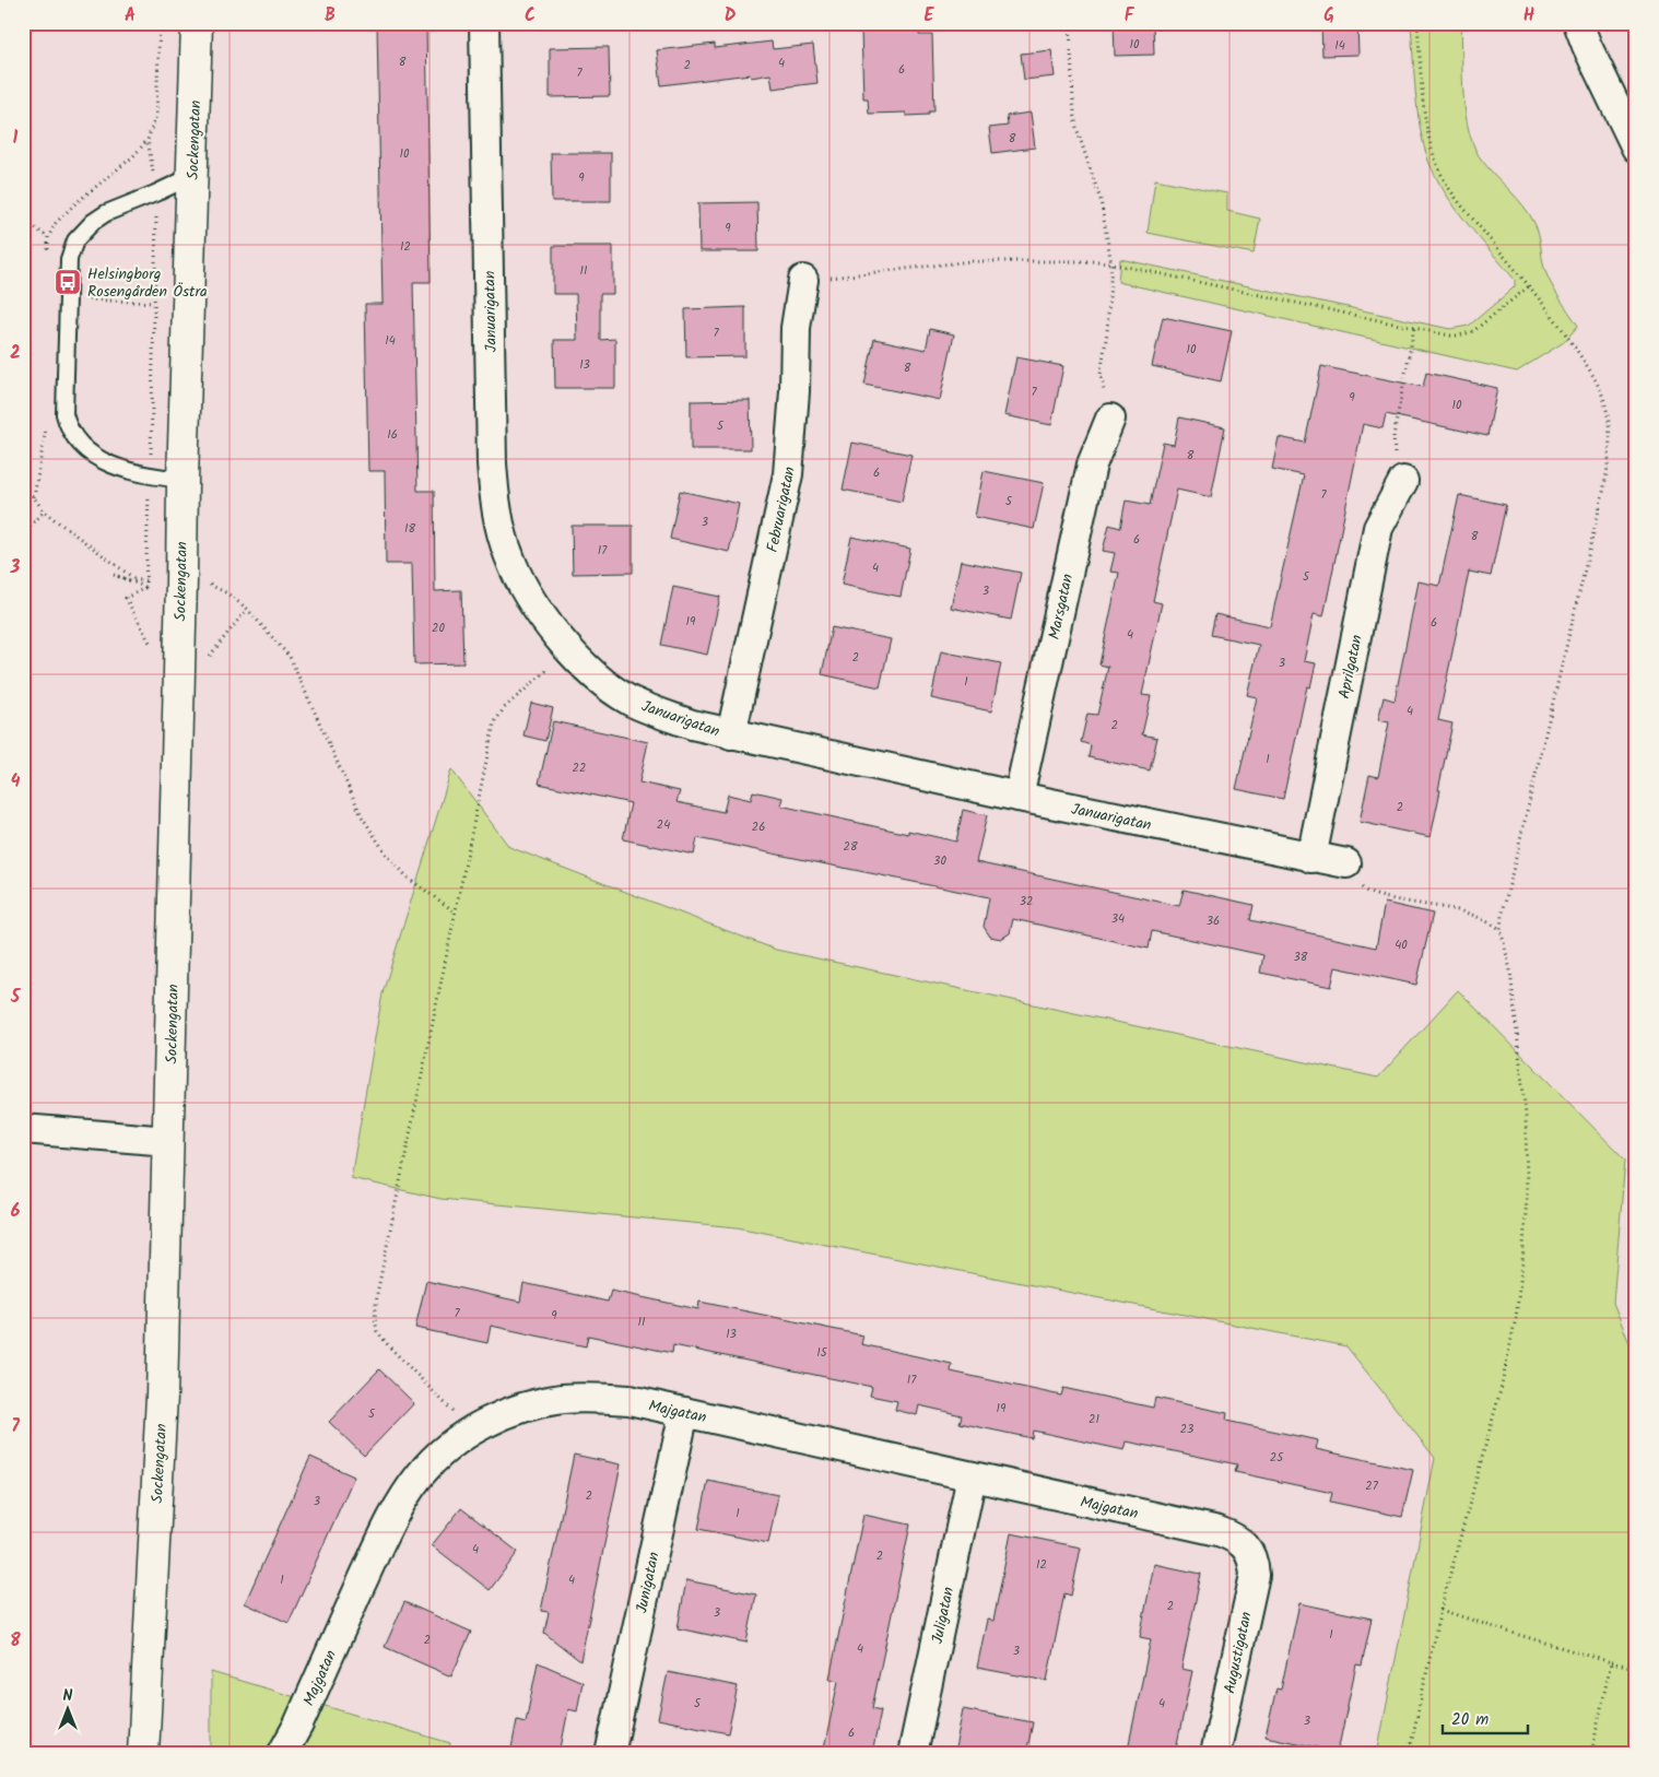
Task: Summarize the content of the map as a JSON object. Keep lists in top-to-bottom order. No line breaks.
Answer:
{"streets":{"street":["Sockengatan","Januarigatan","Februarigatan","Marsgatan","Aprilgatan","Majgatan","Junigatan","Juligatan","Augustigatan"]},"crossings":[["Januarigatan","Februarigatan"],["Januarigatan","Marsgatan"],["Januarigatan","Aprilgatan"],["Majgatan","Junigatan"],["Majgatan","Juligatan"],["Majgatan","Augustigatan"]],"places":{"bus stop":["Helsingborg Rosengården Östra"]},"house_numbers":["10","14","8","4","2","6","7","8","10","9","9","12","11","7","14","10","13","8","7","9","10","5","16","8","6","7","5","3","18","8","6","17","4","5","3","19","6","20","4","2","3","1","4","2","1","22","2","24","26","28","30","32","34","36","40","38","7","9","11","13","15","17","19","5","21","23","25","27","2","3","1","4","2","12","1","4","2","3","1","2","4","3","5","4","3","6"],"scale_bar":"20 m","north":"top","grid":{"columns":["A","B","C","D","E","F","G","H"],"rows":["1","2","3","4","5","6","7","8"]}}
